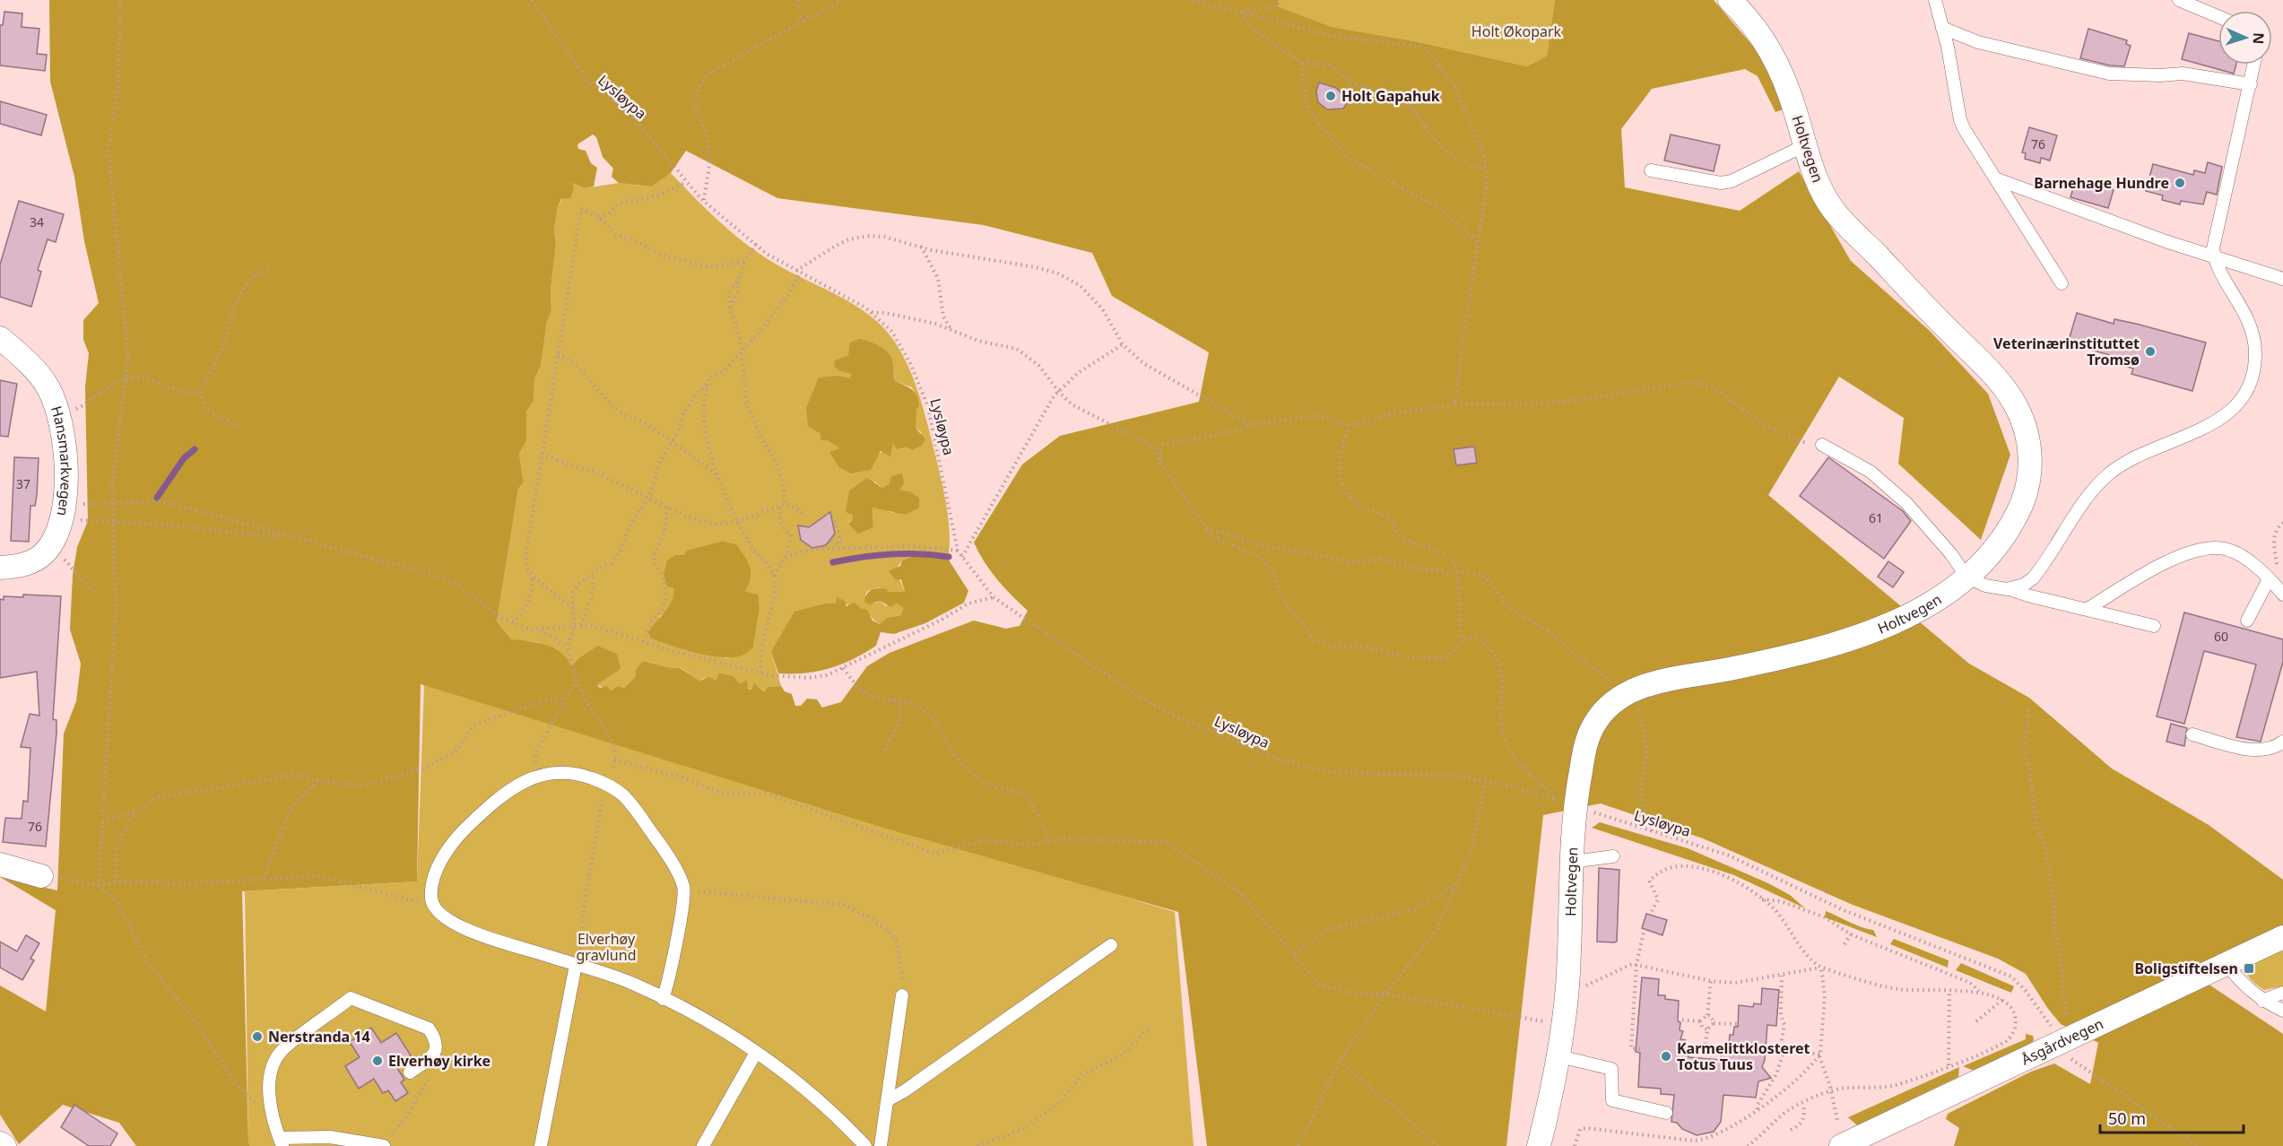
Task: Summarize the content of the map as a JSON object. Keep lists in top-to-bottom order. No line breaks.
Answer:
{"streets":{"street":["Holtvegen","Hansmarkvegen","Åsgårdvegen"],"path":["Lysløypa"]},"crossings":[["Lysløypa","Holtvegen"],["Lysløypa","Åsgårdvegen"]],"parks":["Holt Økopark","Elverhøy gravlund"],"places":{"other":["Holt Gapahuk","Barnehage Hundre","Veterinærinstituttet Tromsø","Nerstranda 14","Karmelittklosteret Totus Tuus","Elverhøy kirke"],"transit":["Boligstiftelsen"]},"house_numbers":["76","34","37","61","60","76"],"scale_bar":"50 m","north":"right"}
